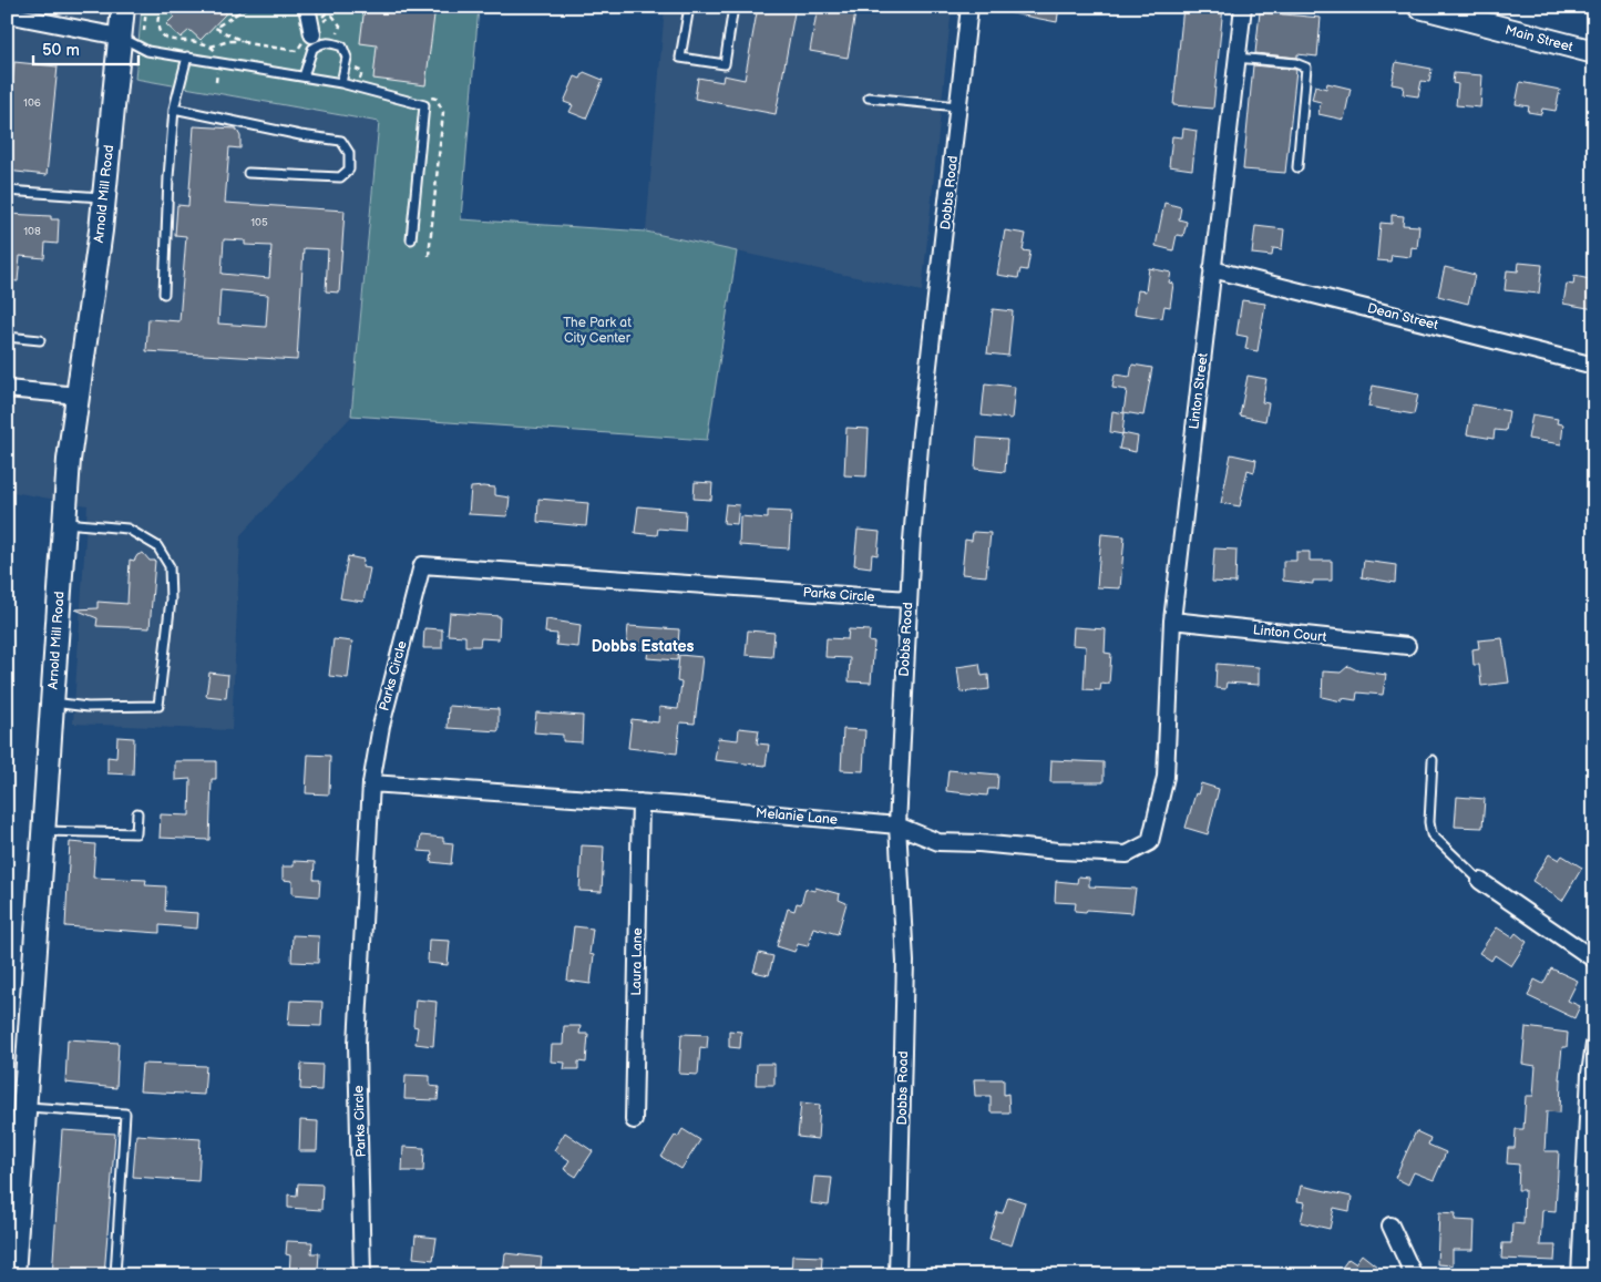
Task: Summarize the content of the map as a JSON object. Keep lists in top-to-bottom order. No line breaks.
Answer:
{"streets":{"main road":["Main Street","Arnold Mill Road"],"street":["Dobbs Road","Dean Street","Linton Street","Parks Circle","Linton Court","Melanie Lane","Laura Lane"]},"crossings":[["Dobbs Road","Parks Circle"],["Dobbs Road","Melanie Lane"],["Dean Street","Linton Street"],["Linton Street","Linton Court"],["Linton Street","Melanie Lane"],["Parks Circle","Melanie Lane"],["Melanie Lane","Laura Lane"]],"districts":["Dobbs Estates"],"parks":["The Park at City Center"],"house_numbers":["106","105","108"],"scale_bar":"50 m"}
